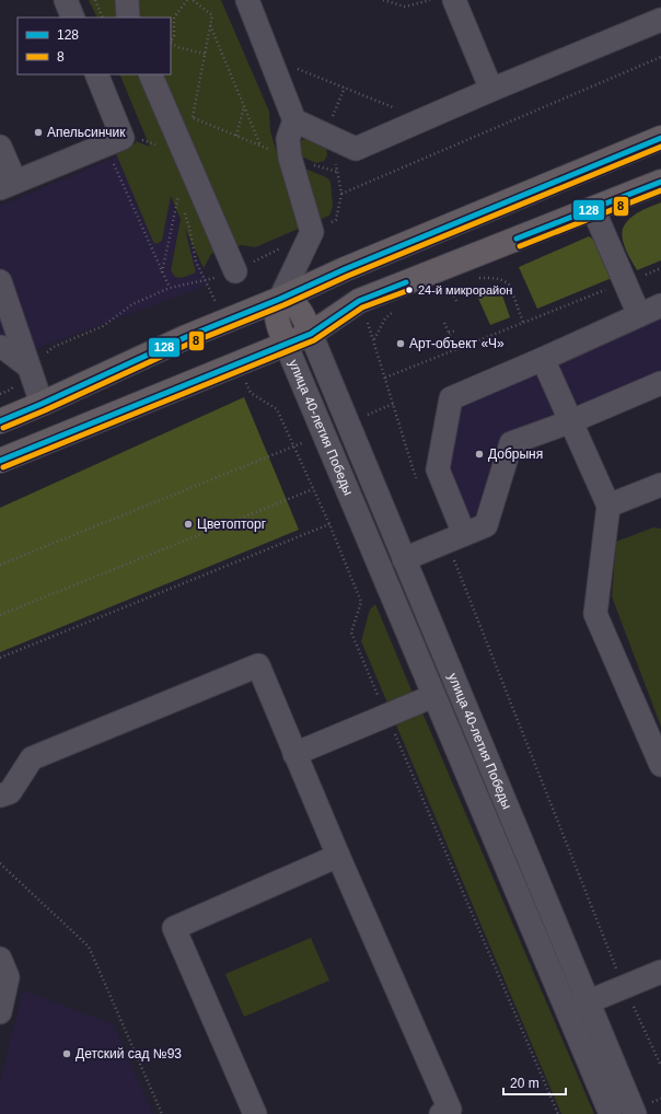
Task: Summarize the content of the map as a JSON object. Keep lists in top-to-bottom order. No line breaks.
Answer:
{"streets":{"main road":["улица 40-летия Победы"]},"places":["Апельсинчик","24-й микрорайон","Арт-объект «Ч»","Добрыня","Цветопторг","Детский сад №93"],"lines":["transit line 128","transit line 8"],"legend":["128","8"],"scale_bar":"20 m"}
